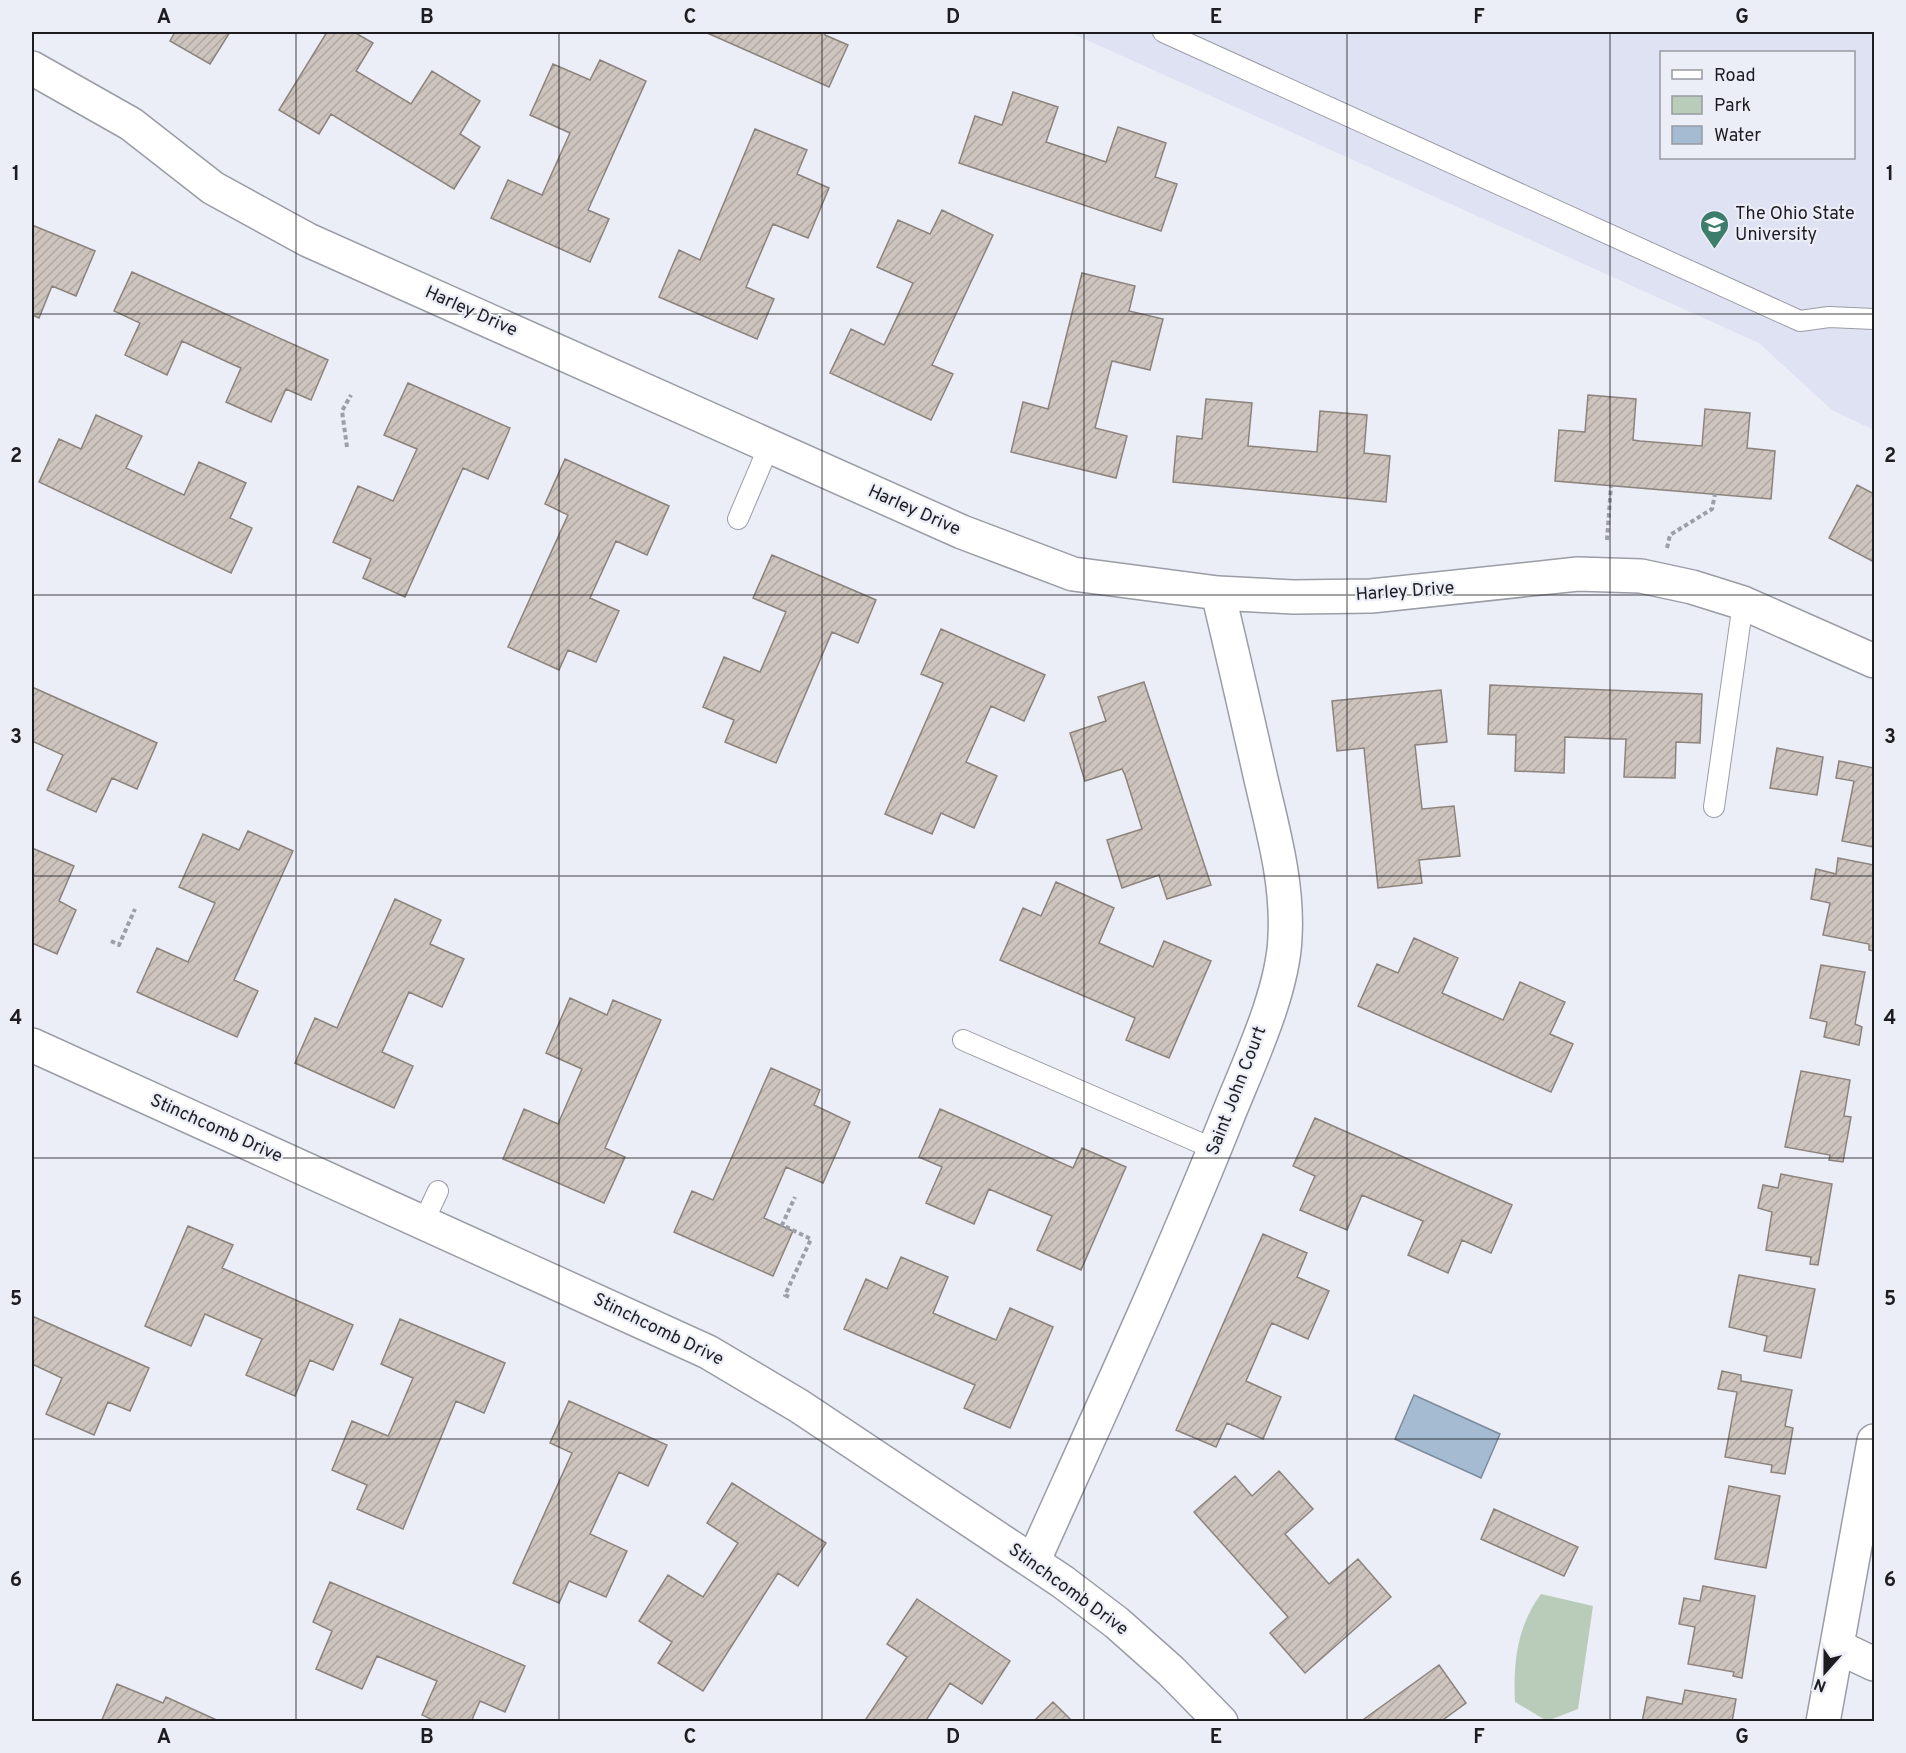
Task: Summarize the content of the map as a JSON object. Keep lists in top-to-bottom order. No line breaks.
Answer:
{"streets":{"street":["Harley Drive","Saint John Court","Stinchcomb Drive"]},"crossings":[["Harley Drive","Saint John Court"],["Saint John Court","Stinchcomb Drive"]],"places":{"school or university":["The Ohio State University"]},"legend":["Road","Park","Water"],"north":"bottom","grid":{"columns":["A","B","C","D","E","F","G"],"rows":["1","2","3","4","5","6"]}}
